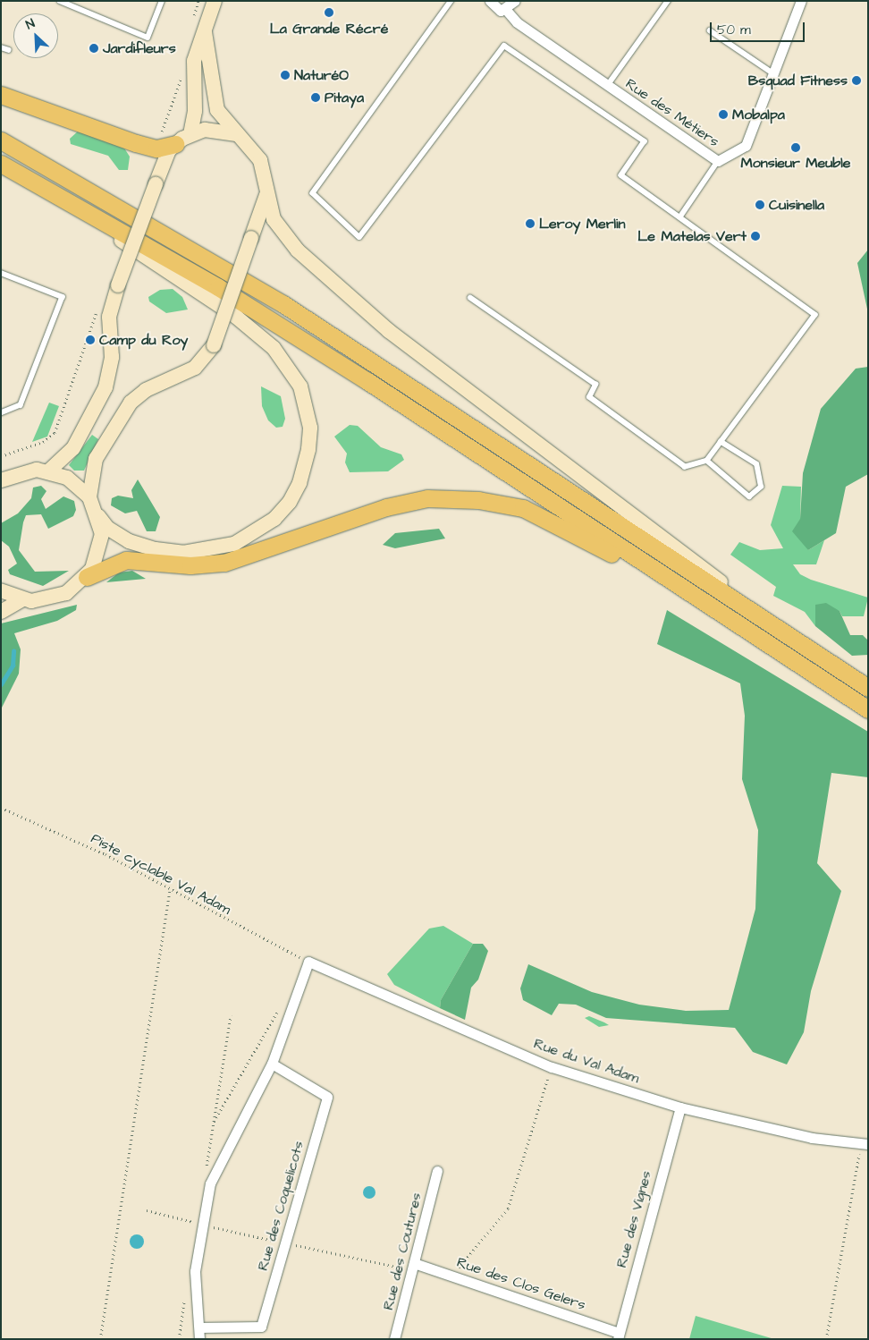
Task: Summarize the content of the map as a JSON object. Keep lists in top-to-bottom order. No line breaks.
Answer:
{"streets":{"street":["Rue des Métiers","Rue du Val Adam","Rue des Coquelicots","Rue des Vignes","Rue des Coutures","Rue des Clos Gelers"],"path":["Piste cyclable Val Adam"]},"crossings":[["Piste cyclable Val Adam","Rue du Val Adam"],["Rue du Val Adam","Rue des Vignes"],["Rue des Vignes","Rue des Clos Gelers"],["Rue des Coutures","Rue des Clos Gelers"]],"places":["La Grande Récré","Jardifleurs","NaturéO","Bsquad Fitness","Pitaya","Mobalpa","Monsieur Meuble","Cuisinella","Leroy Merlin","Le Matelas Vert","Camp du Roy"],"scale_bar":"50 m","north":"top left"}
